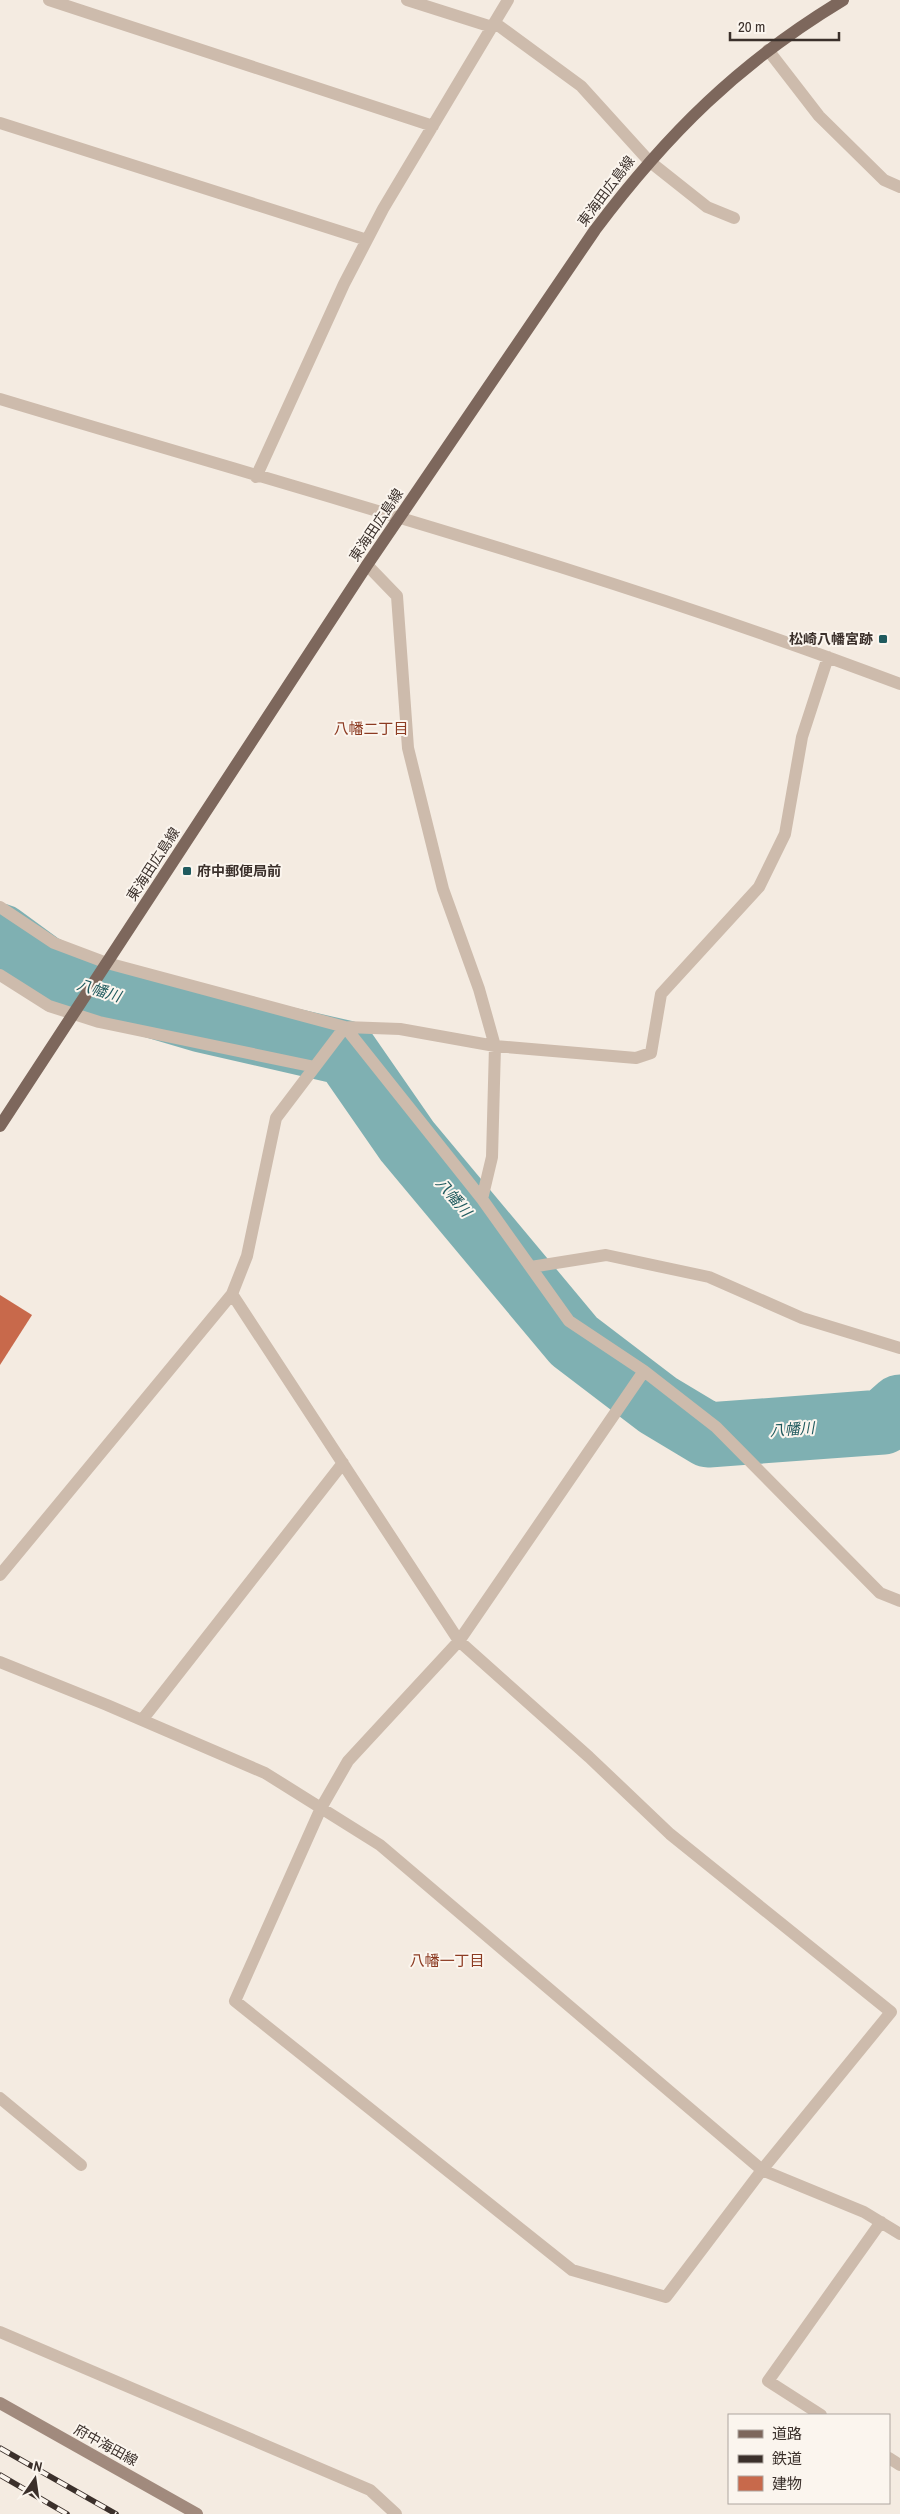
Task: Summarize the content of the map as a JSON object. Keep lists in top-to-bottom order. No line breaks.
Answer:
{"streets":{"main road":["東海田広島線","府中海田線"]},"districts":["八幡二丁目","八幡一丁目"],"water":["八幡川"],"places":{"transit":["松崎八幡宮跡","府中郵便局前"]},"legend":["道路","鉄道","建物"],"scale_bar":"20 m","north":"top"}
